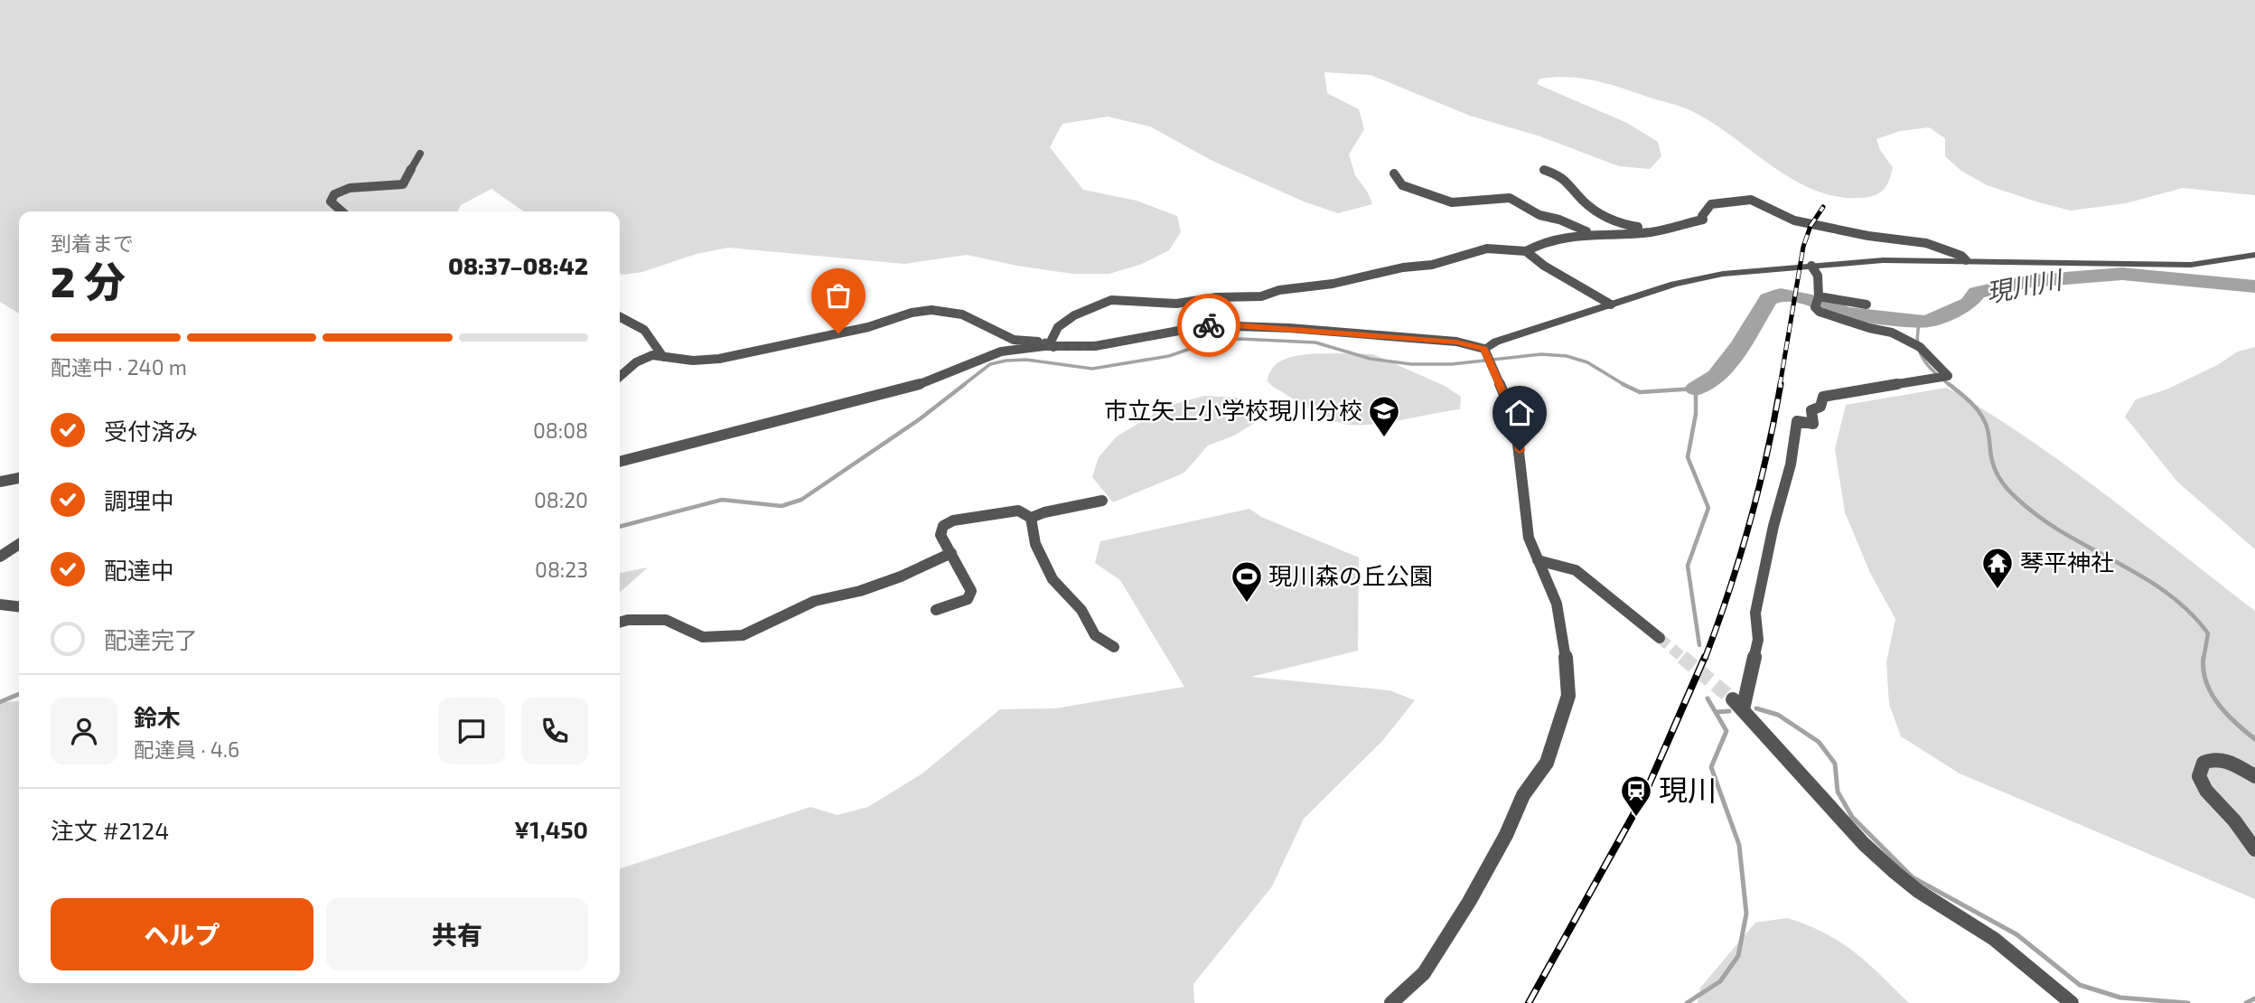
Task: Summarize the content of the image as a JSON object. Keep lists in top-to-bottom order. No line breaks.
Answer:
{"water":["現川川"],"places":{"school or university":["市立矢上小学校現川分校"],"temple":["琴平神社"],"sports":["現川森の丘公園"],"station":["現川"]},"page":{"heading":["2 分","到着まで","08:37–08:42"],"panel":["鈴木","配達員 · 4.6","注文 #2124","¥1,450"],"bar":"配達中 · 240 m","list":[["受付済み","08:08"],["調理中","08:20"],["配達中","08:23"],"配達完了"],"buttons":["ヘルプ","共有"]}}
